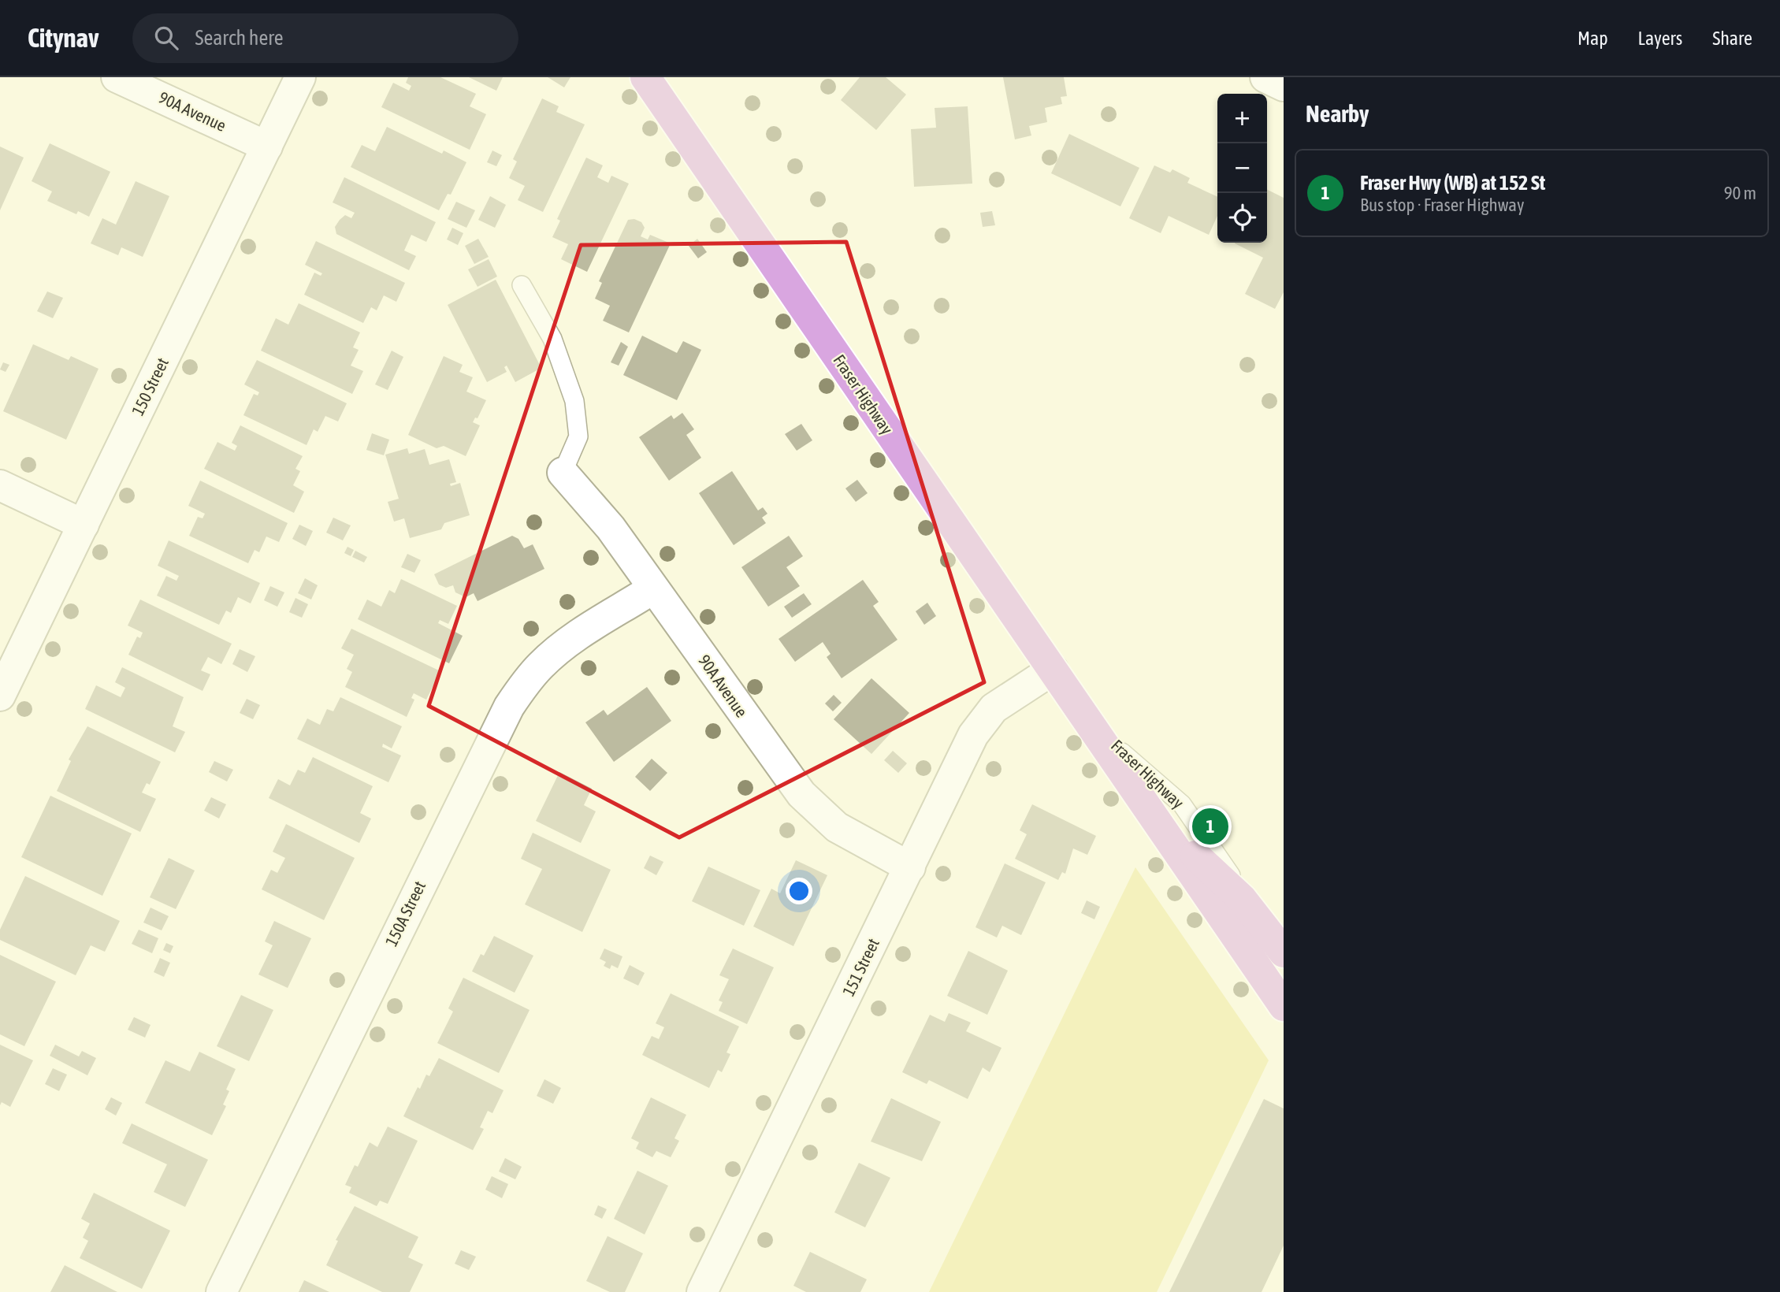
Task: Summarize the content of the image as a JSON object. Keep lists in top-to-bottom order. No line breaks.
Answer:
{"streets":{"main road":["Fraser Highway"],"street":["90A Avenue","150 Street","150A Street","151 Street"]},"crossings":[["90A Avenue","150 Street"],["90A Avenue","150A Street"],["90A Avenue","151 Street"],["Fraser Highway","151 Street"]],"page":{"header":"Citynav","search":"Search here","nav":["Map","Layers","Share"],"heading":"Nearby","map_buttons":["+","−"],"list":[{"mark":"1","name":"Fraser Hwy (WB) at 152 St","note":"Bus stop · Fraser Highway","value":"90 m"}],"pins":"1"}}
